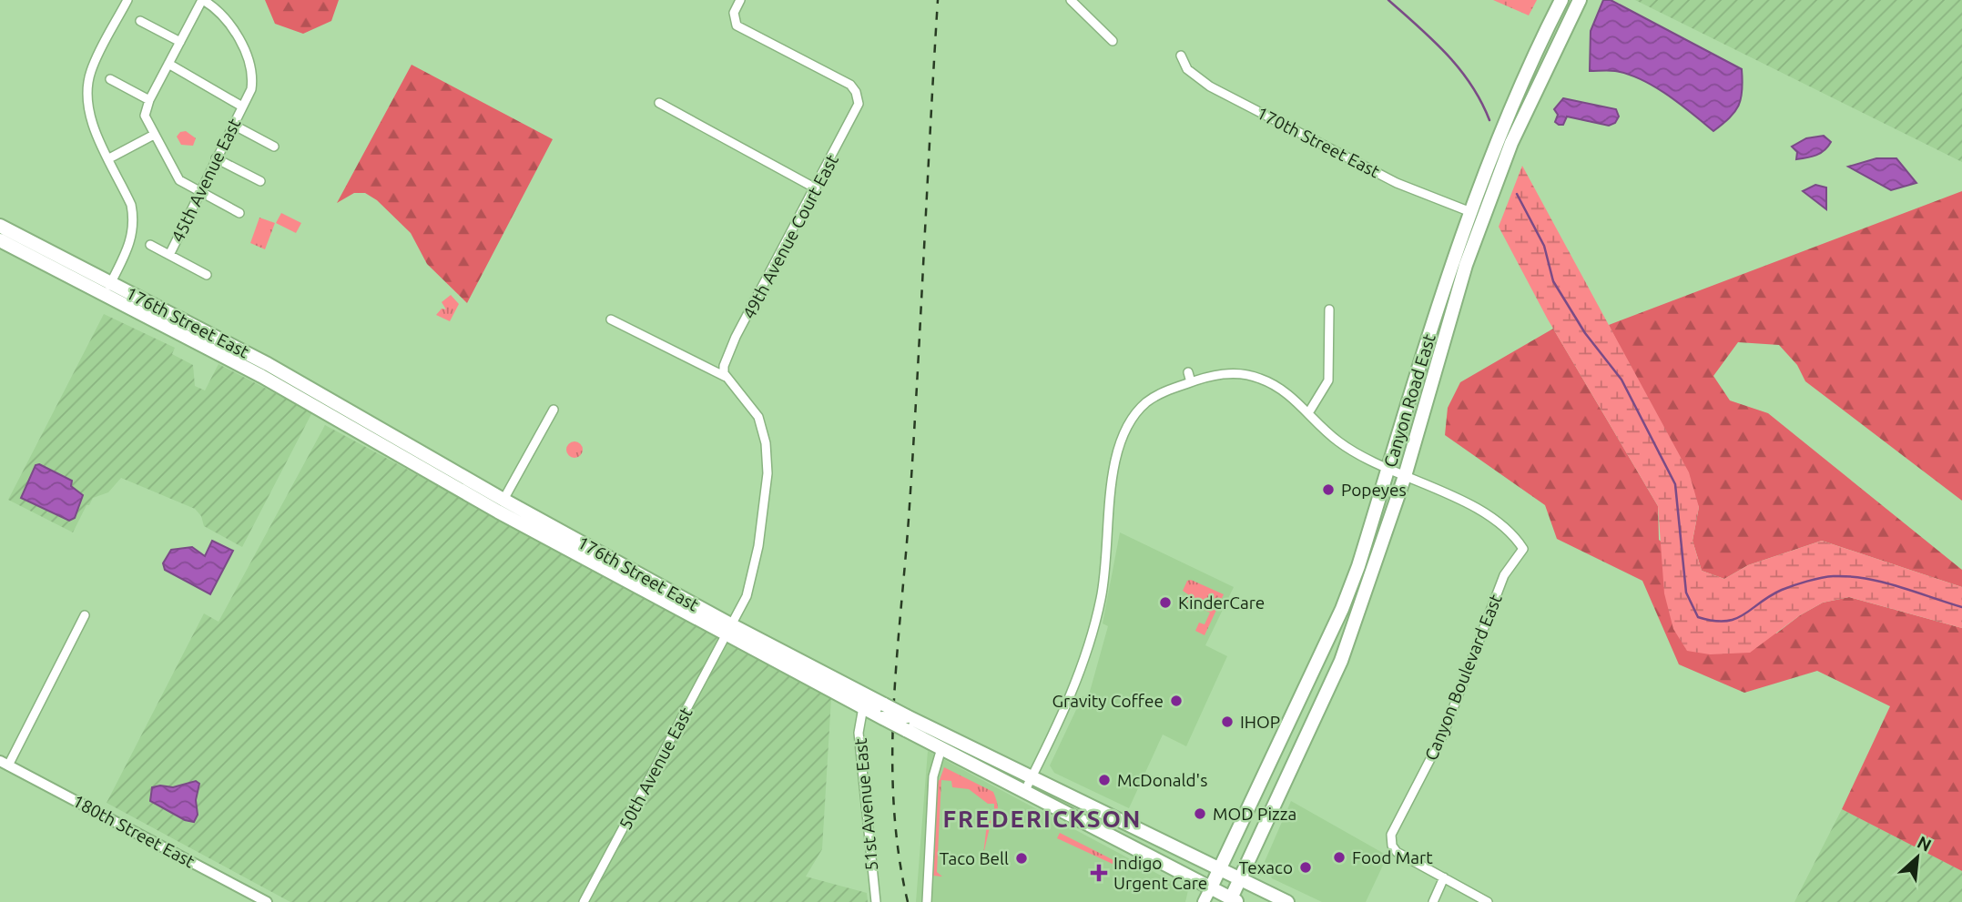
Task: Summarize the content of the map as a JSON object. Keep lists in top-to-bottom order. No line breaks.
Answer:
{"streets":{"main road":["176th Street East","Canyon Road East"],"street":["170th Street East","45th Avenue East","49th Avenue Court East","Canyon Boulevard East","50th Avenue East","51st Avenue East","180th Street East"]},"crossings":[["170th Street East","Canyon Road East"],["49th Avenue Court East","50th Avenue East"],["176th Street East","Canyon Road East"],["176th Street East","50th Avenue East"],["176th Street East","51st Avenue East"],["Canyon Road East","Canyon Boulevard East"]],"districts":["FREDERICKSON"],"places":{"other":["Popeyes","KinderCare","Gravity Coffee","IHOP","McDonald's","MOD Pizza","Food Mart","Taco Bell","Texaco"],"health":["Indigo Urgent Care"]},"north":"top right"}
